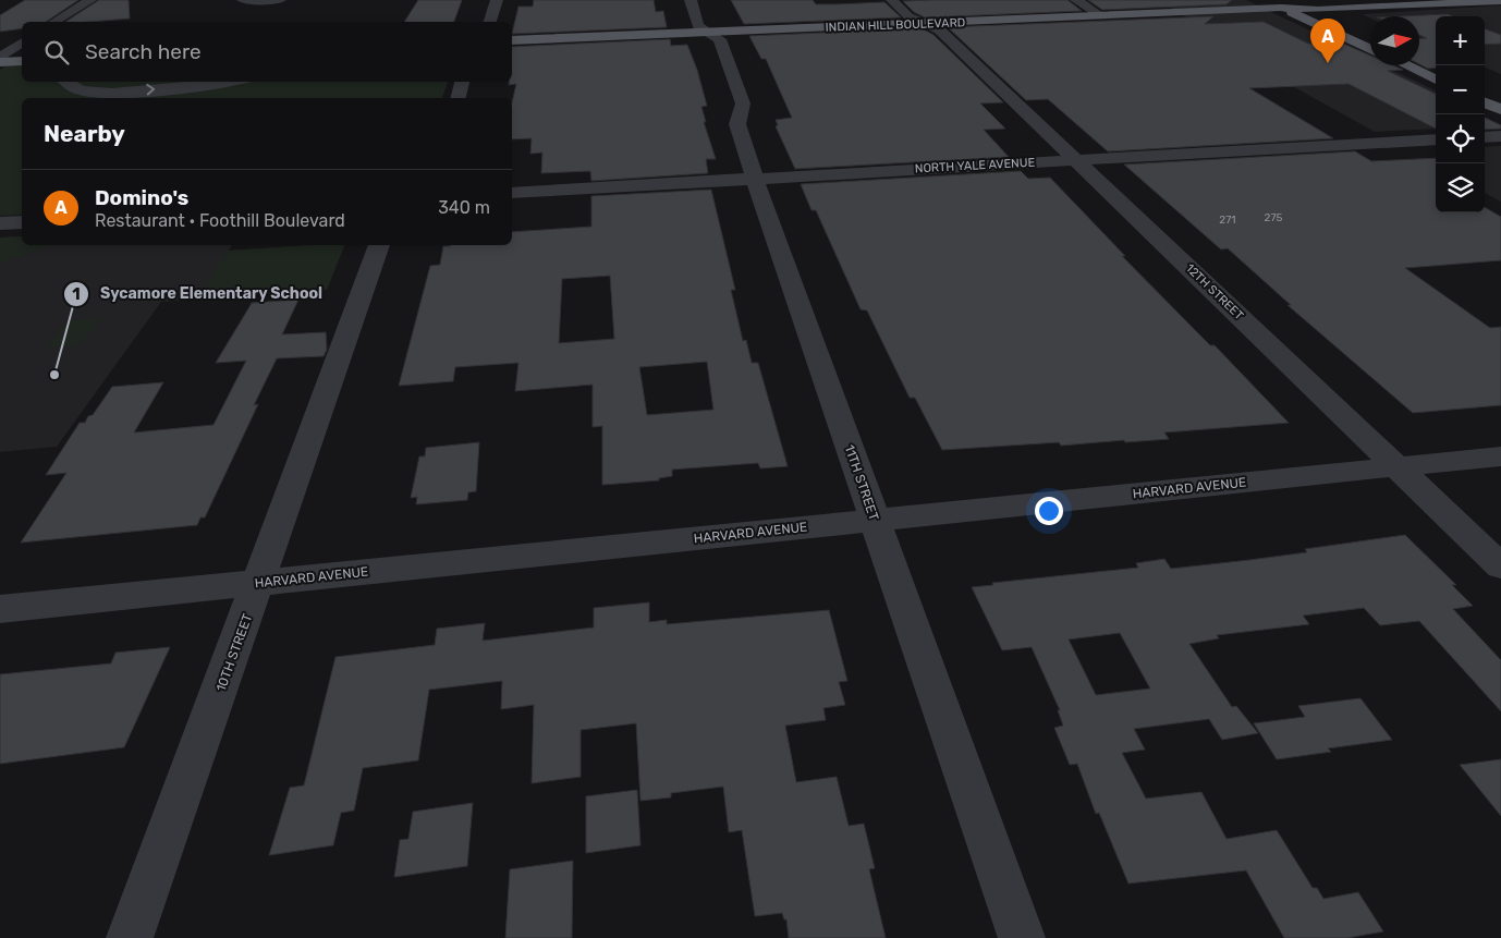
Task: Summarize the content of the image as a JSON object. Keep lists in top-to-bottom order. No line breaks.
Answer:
{"streets":{"main road":["INDIAN HILL BOULEVARD"],"street":["NORTH YALE AVENUE","12TH STREET","11TH STREET","HARVARD AVENUE","10TH STREET"]},"crossings":[["INDIAN HILL BOULEVARD","12TH STREET"],["INDIAN HILL BOULEVARD","11TH STREET"],["NORTH YALE AVENUE","12TH STREET"],["NORTH YALE AVENUE","11TH STREET"],["12TH STREET","HARVARD AVENUE"],["11TH STREET","HARVARD AVENUE"],["HARVARD AVENUE","10TH STREET"]],"places":["Sycamore Elementary School"],"house_numbers":["275","271"],"north":"right","page":{"map_buttons":["+","−"],"pins":"A","search":"Search here","heading":"Nearby","list":[{"mark":"A","name":"Domino's","note":"Restaurant · Foothill Boulevard","value":"340 m"}]}}
